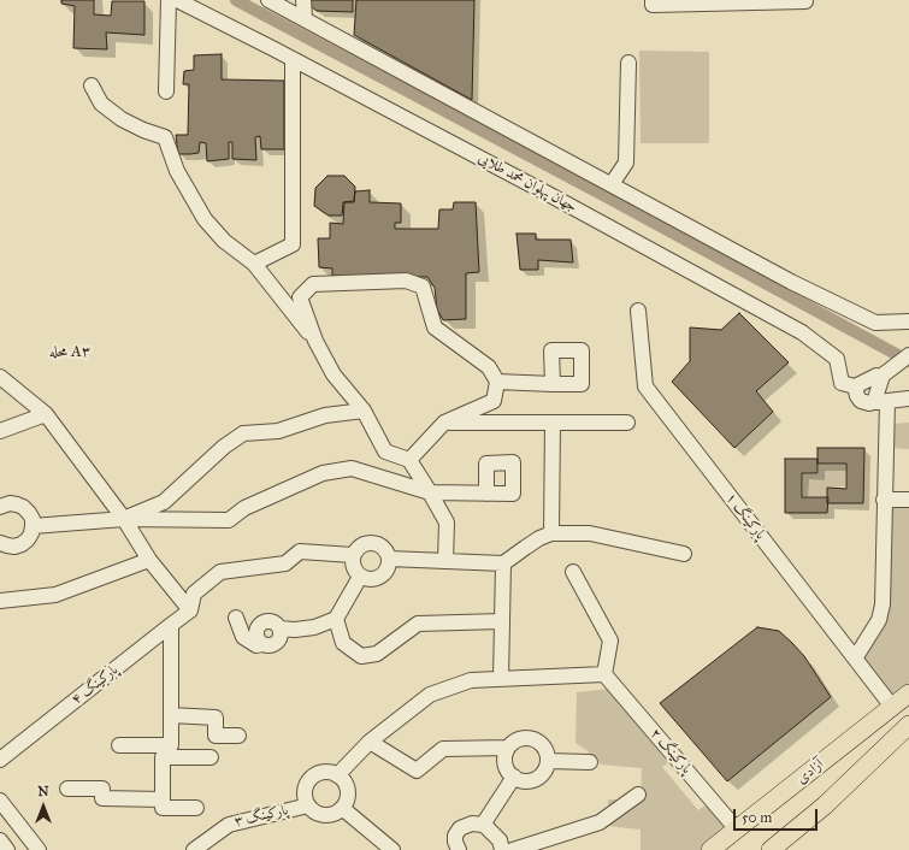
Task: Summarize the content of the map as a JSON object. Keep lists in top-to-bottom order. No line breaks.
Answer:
{"streets":{"main road":["آزادی"],"street":["جهان پهلوان محمد طلایی","پارکینگ ۱","پارکینگ ۴","پارکینگ ۲","پارکینگ ۳"]},"crossings":[["پارکینگ ۱","آزادی"],["پارکینگ ۲","آزادی"]],"districts":["محله A۳"],"scale_bar":"50 m","north":"top"}
